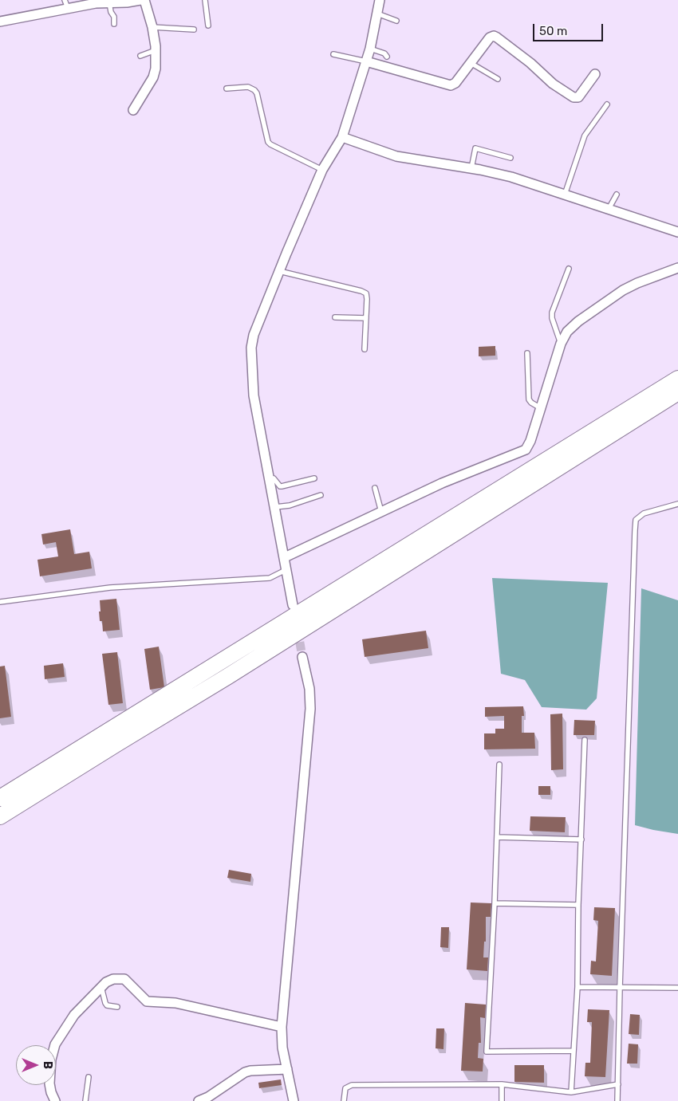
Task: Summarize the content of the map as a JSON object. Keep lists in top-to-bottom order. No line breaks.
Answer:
{"scale_bar":"50 m","north":"right"}
